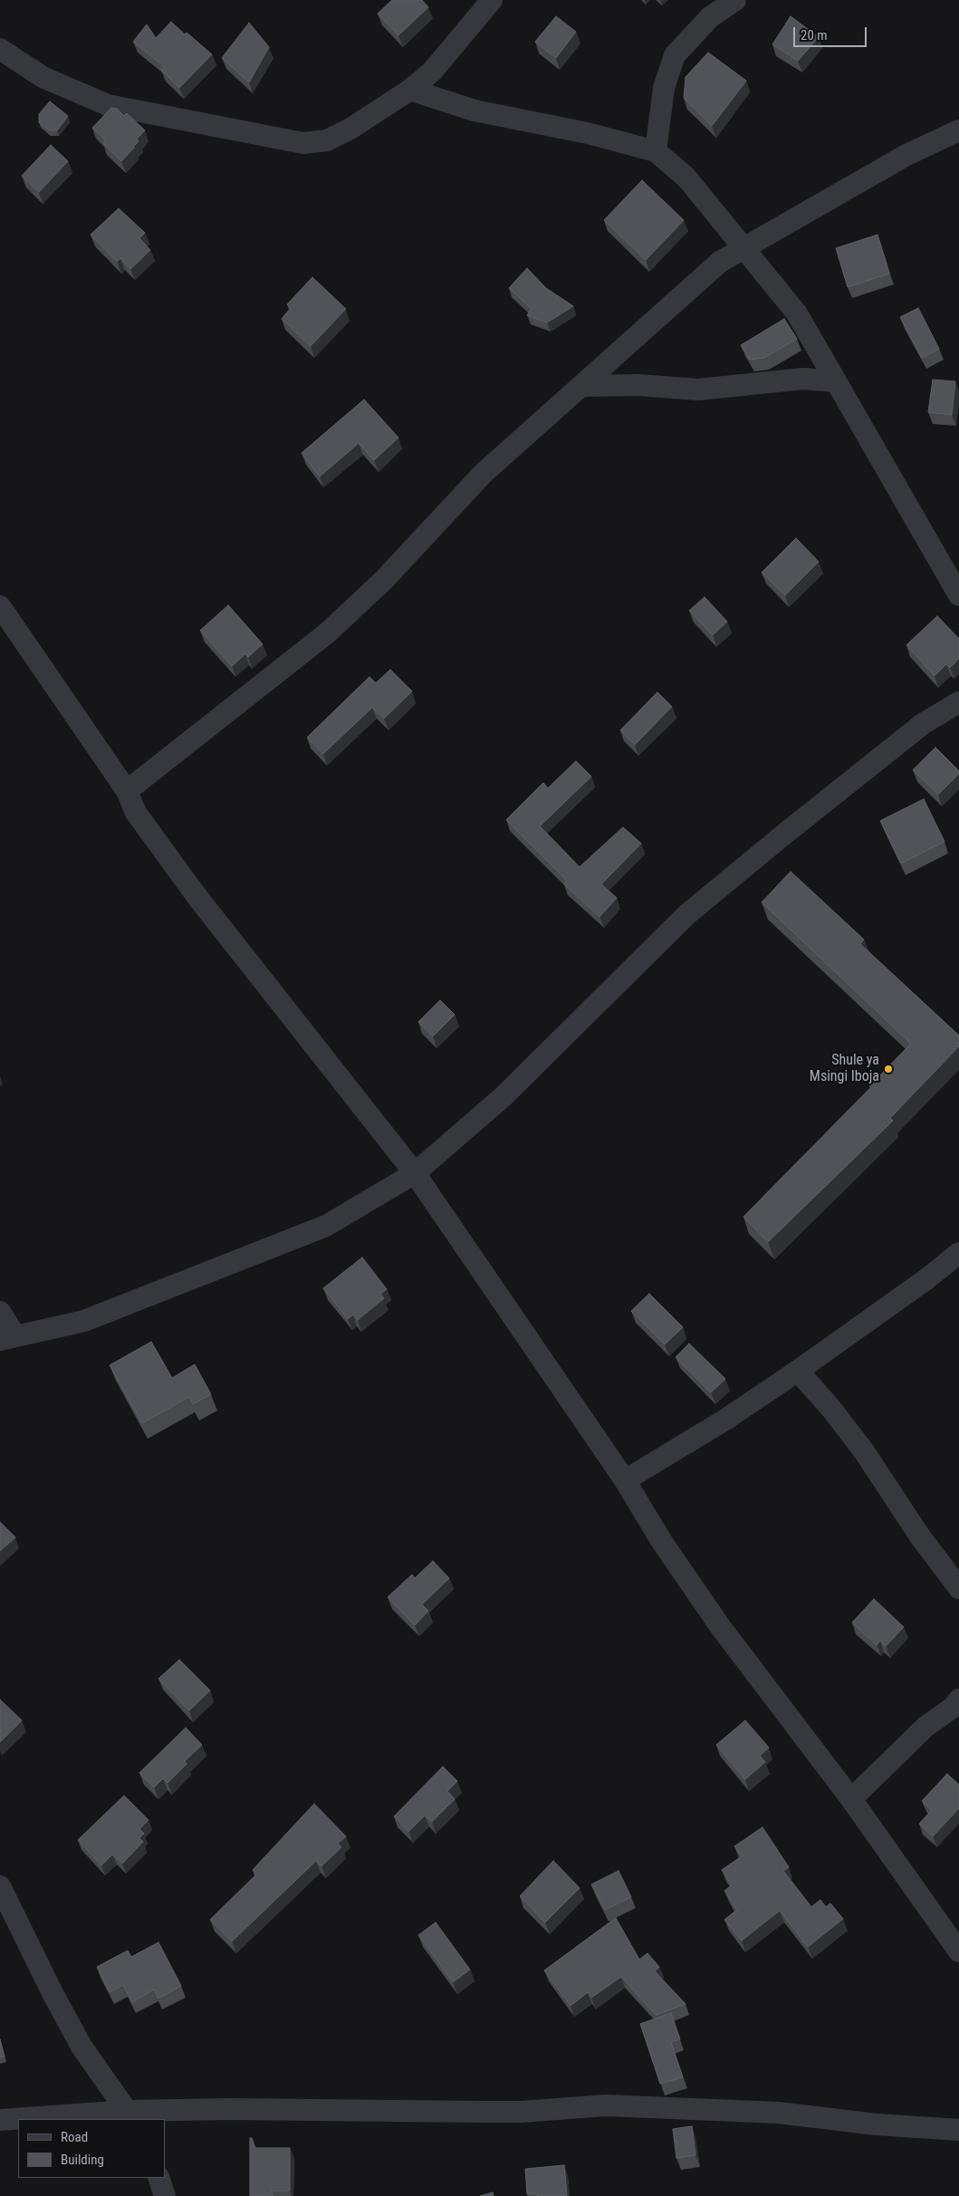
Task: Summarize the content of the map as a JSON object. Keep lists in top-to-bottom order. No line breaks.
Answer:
{"places":["Shule ya Msingi Iboja"],"legend":["Road","Building"],"scale_bar":"20 m"}
